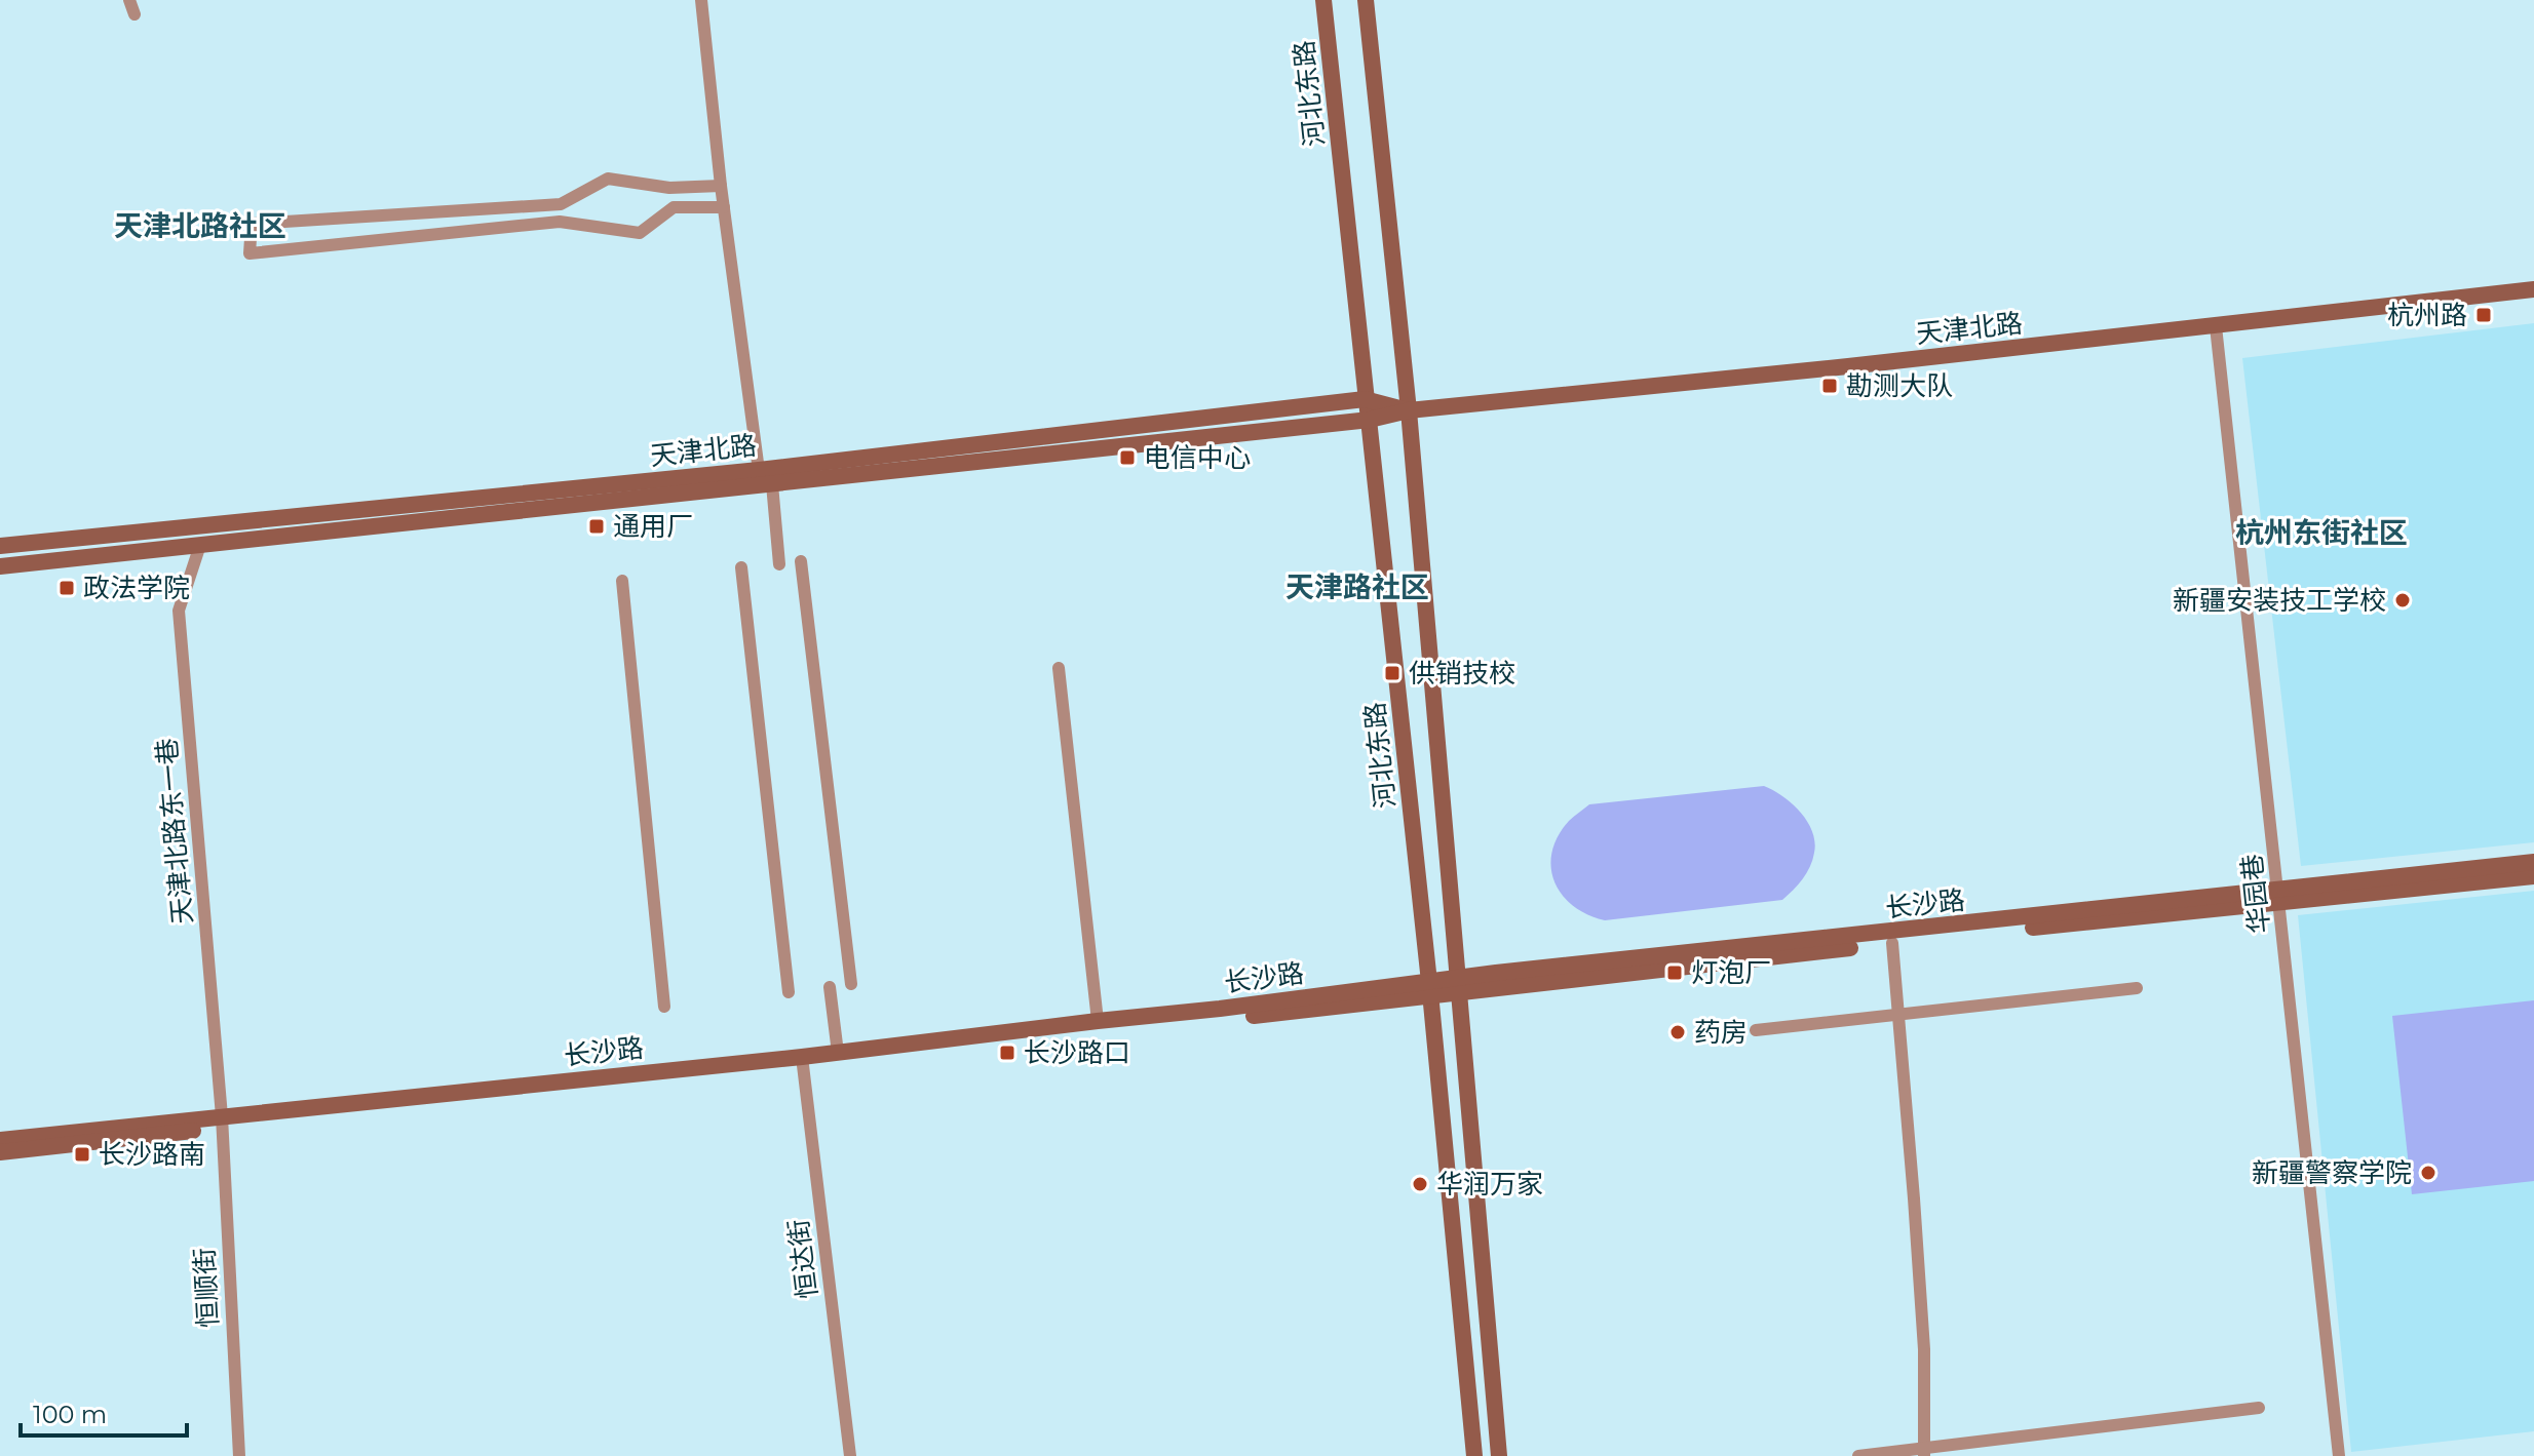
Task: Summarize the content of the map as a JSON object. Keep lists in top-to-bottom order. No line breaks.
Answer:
{"streets":{"street":["河北东路","天津北路","天津北路东一巷","华园巷","长沙路","恒达街","恒顺街"]},"crossings":[["河北东路","天津北路"],["河北东路","长沙路"],["天津北路","天津北路东一巷"],["天津北路","华园巷"],["天津北路东一巷","长沙路"],["天津北路东一巷","恒顺街"],["华园巷","长沙路"],["长沙路","恒达街"],["长沙路","恒顺街"]],"districts":["天津北路社区","杭州东街社区","天津路社区"],"places":{"transit":["杭州路","勘测大队","电信中心","通用厂","政法学院","供销技校","灯泡厂","长沙路口","长沙路南"],"other":["新疆安装技工学校","药房","新疆警察学院","华润万家"]},"scale_bar":"100 m"}
